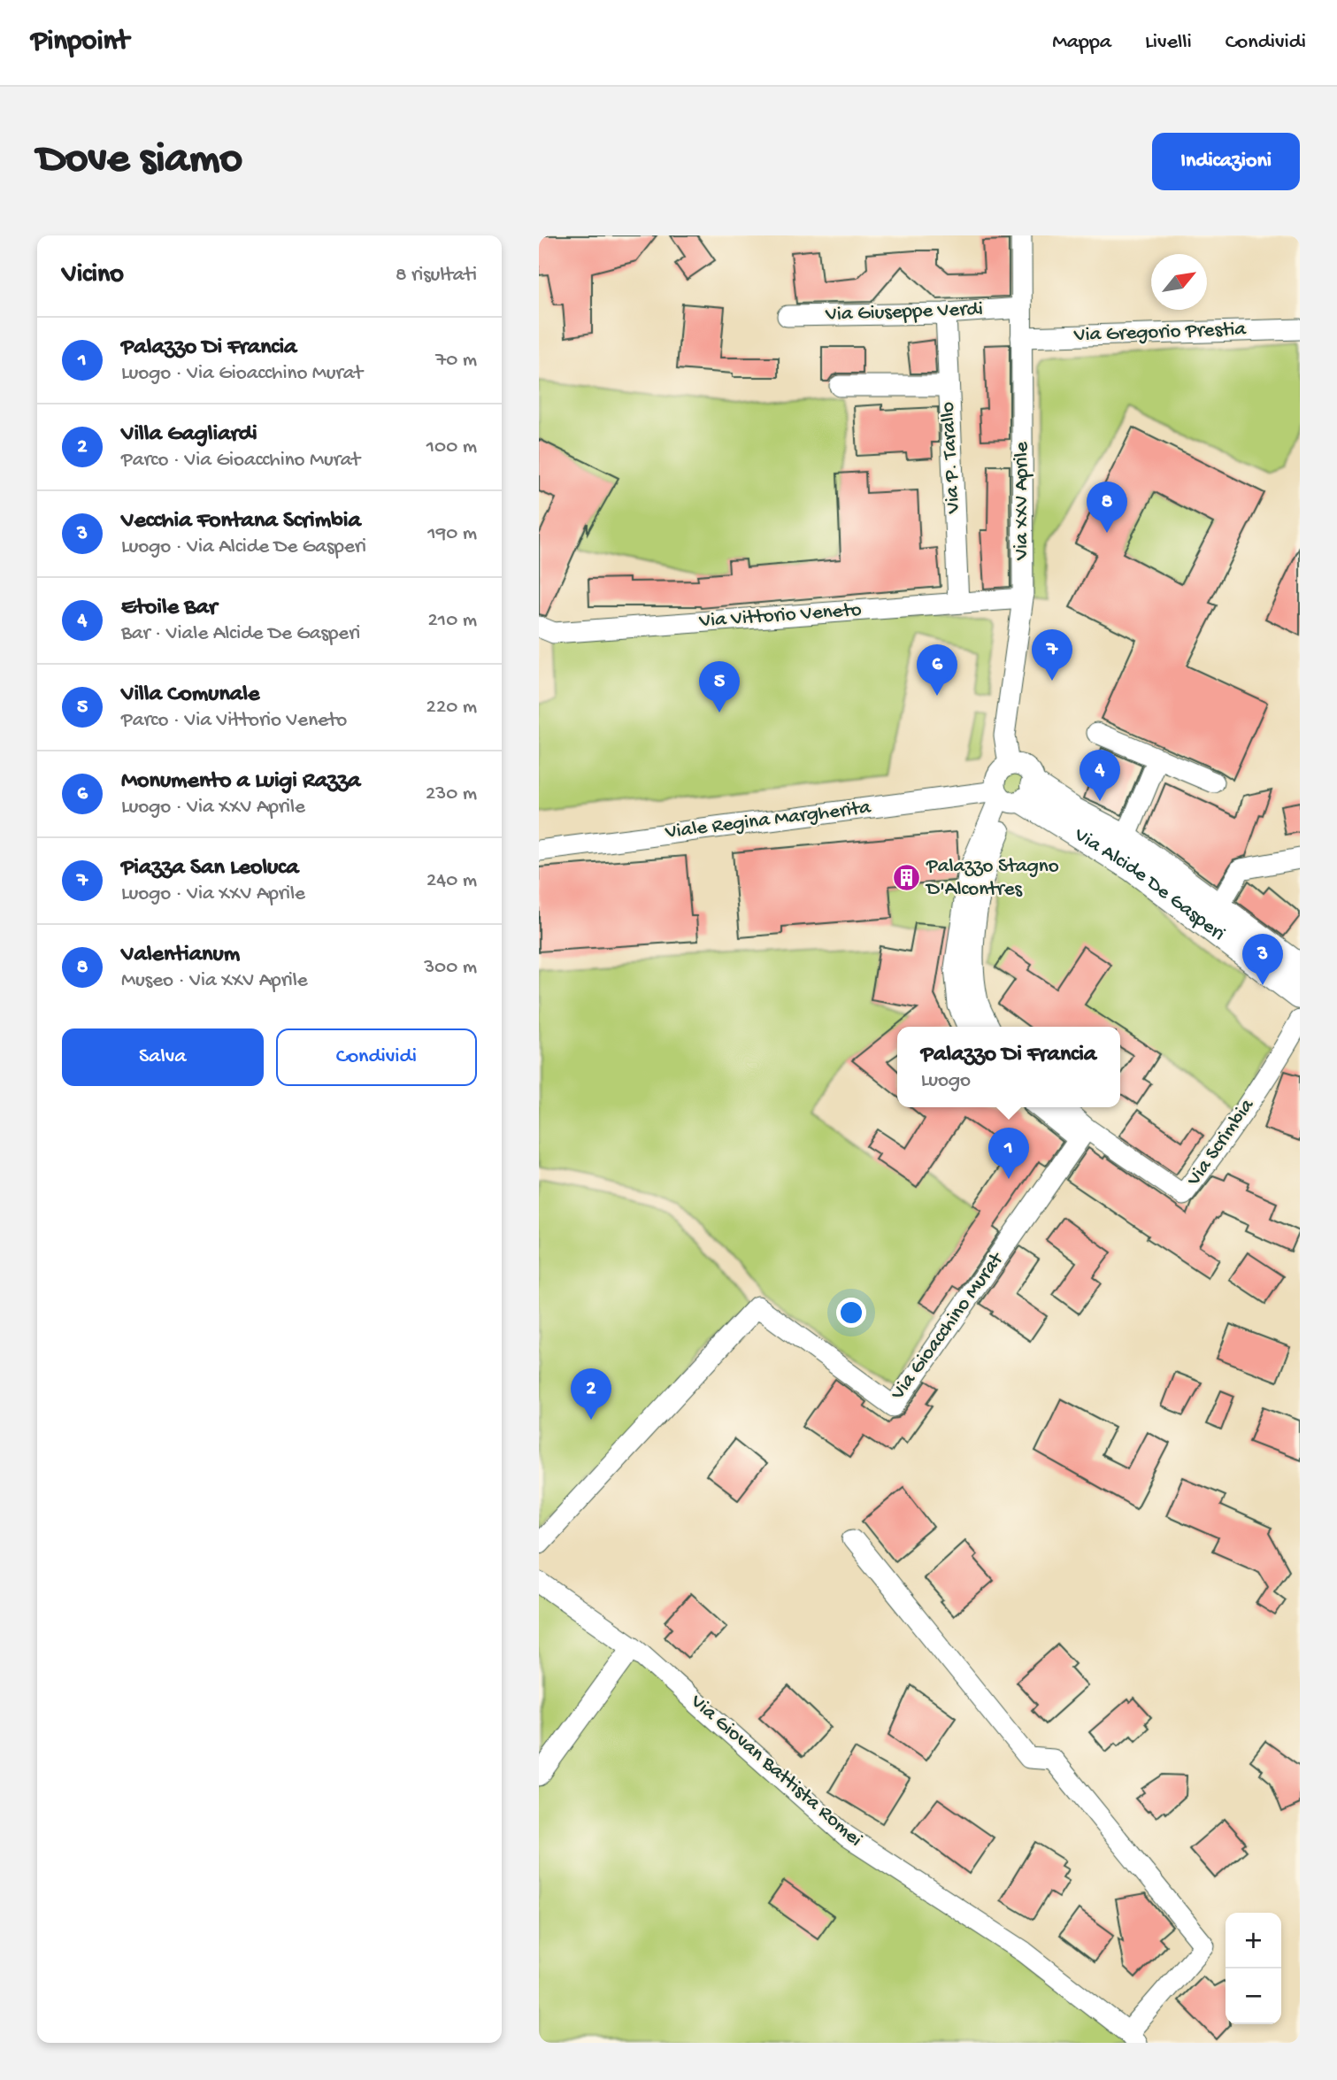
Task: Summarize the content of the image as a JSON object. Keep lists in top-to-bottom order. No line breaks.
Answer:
{"streets":{"main road":["Via Alcide De Gasperi"],"street":["Via Giuseppe Verdi","Via Gregorio Prestia","Via P. Tarallo","Via XXV Aprile","Via Vittorio Veneto","Viale Regina Margherita","Via Scrimbia","Via Gioacchino Murat","Via Giovan Battista Romei"]},"crossings":[["Via Giuseppe Verdi","Via P. Tarallo"],["Via Giuseppe Verdi","Via XXV Aprile"],["Via Gregorio Prestia","Via XXV Aprile"],["Via P. Tarallo","Via Vittorio Veneto"],["Via XXV Aprile","Via Vittorio Veneto"],["Viale Regina Margherita","Via Alcide De Gasperi"],["Via Scrimbia","Via Gioacchino Murat"]],"places":{"building":["Palazzo Stagno D'Alcontres"]},"north":"top right","page":{"header":"Pinpoint","nav":["Mappa","Livelli","Condividi"],"buttons":["Indicazioni",["Salva","Condividi"]],"title":"Dove siamo","heading":["Vicino","8 risultati"],"list":[{"mark":"1","name":"Palazzo Di Francia","note":"Luogo · Via Gioacchino Murat","value":"70 m"},{"mark":"2","name":"Villa Gagliardi","note":"Parco · Via Gioacchino Murat","value":"100 m"},{"mark":"3","name":"Vecchia Fontana Scrimbia","note":"Luogo · Via Alcide De Gasperi","value":"190 m"},{"mark":"4","name":"Etoile Bar","note":"Bar · Viale Alcide De Gasperi","value":"210 m"},{"mark":"5","name":"Villa Comunale","note":"Parco · Via Vittorio Veneto","value":"220 m"},{"mark":"6","name":"Monumento a Luigi Razza","note":"Luogo · Via XXV Aprile","value":"230 m"},{"mark":"7","name":"Piazza San Leoluca","note":"Luogo · Via XXV Aprile","value":"240 m"},{"mark":"8","name":"Valentianum","note":"Museo · Via XXV Aprile","value":"300 m"}],"pins":["8","7","6","5","4","3","1","2"],"popup":["Palazzo Di Francia","Luogo"],"map_buttons":["+","−"]}}
